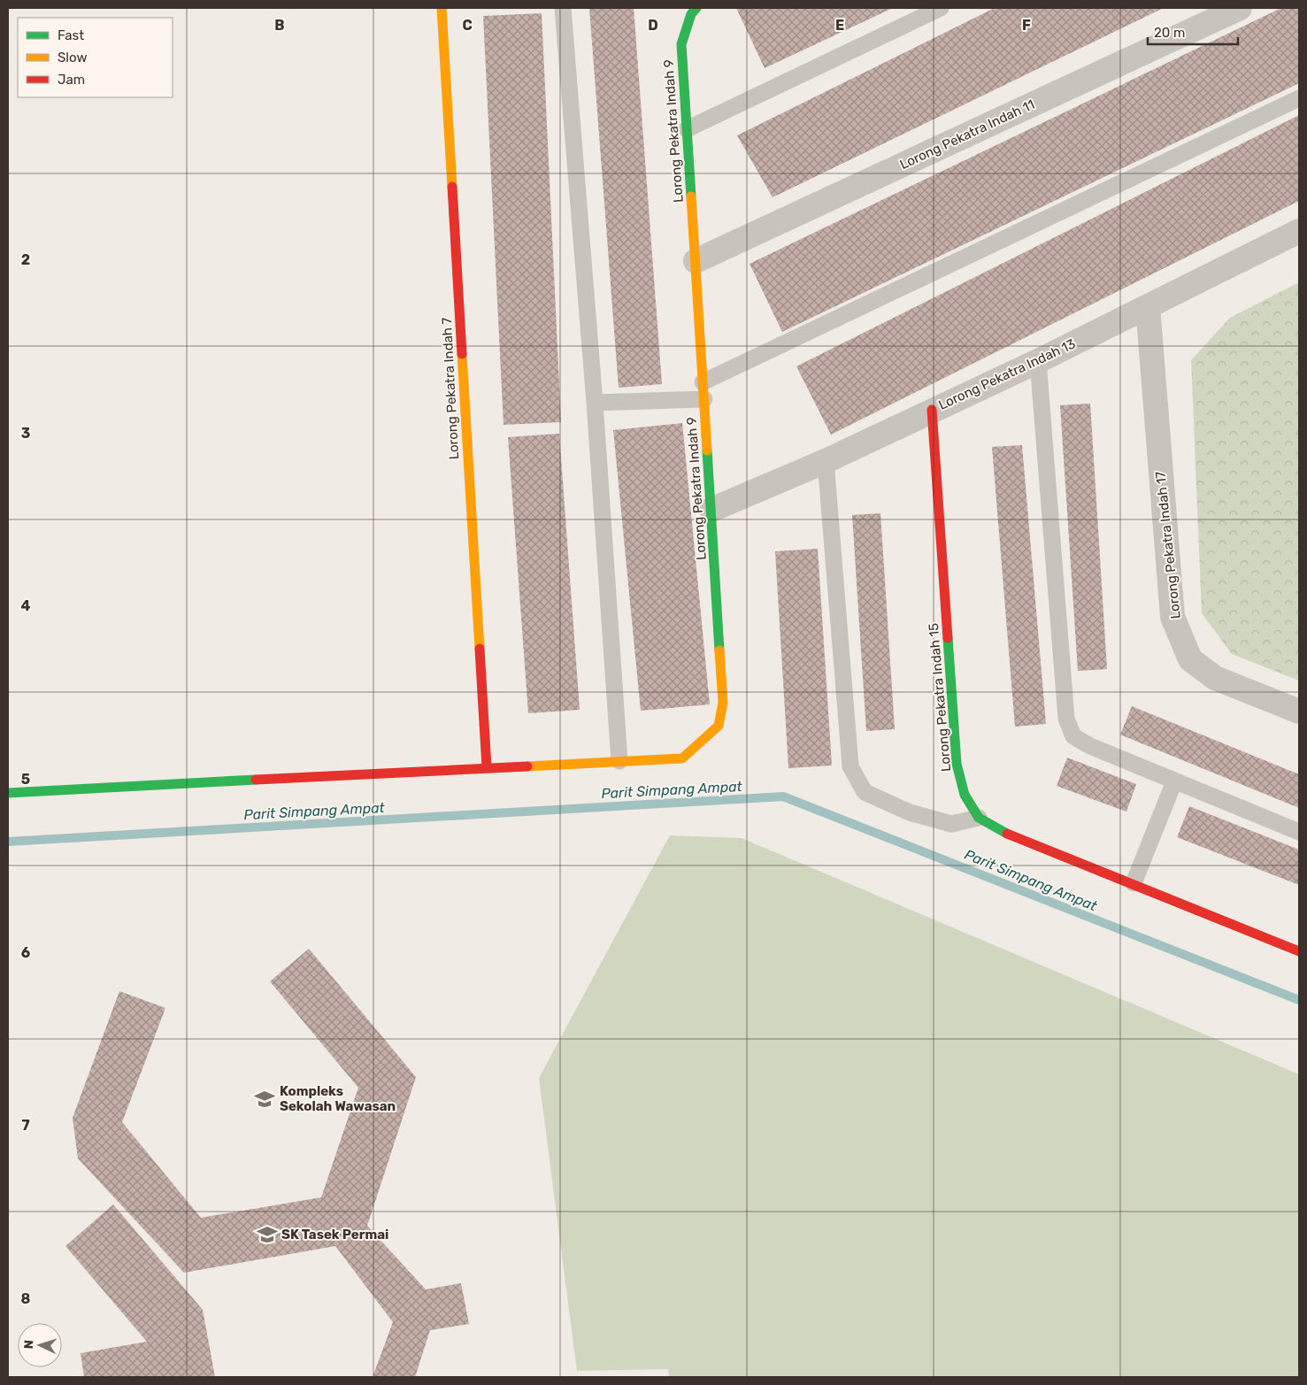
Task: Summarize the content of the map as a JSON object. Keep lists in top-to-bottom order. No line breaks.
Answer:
{"streets":{"street":["Lorong Pekatra Indah 9","Lorong Pekatra Indah 11","Lorong Pekatra Indah 13","Lorong Pekatra Indah 7","Lorong Pekatra Indah 17","Lorong Pekatra Indah 15"]},"crossings":[["Lorong Pekatra Indah 9","Lorong Pekatra Indah 11"],["Lorong Pekatra Indah 9","Lorong Pekatra Indah 13"],["Lorong Pekatra Indah 9","Lorong Pekatra Indah 7"],["Lorong Pekatra Indah 13","Lorong Pekatra Indah 17"],["Lorong Pekatra Indah 13","Lorong Pekatra Indah 15"]],"water":["Parit Simpang Ampat"],"places":{"school or university":["Kompleks Sekolah Wawasan","SK Tasek Permai"]},"legend":["Fast","Slow","Jam"],"scale_bar":"20 m","north":"left","grid":{"columns":["B","C","D","E","F"],"rows":["2","3","4","5","6","7","8"]}}
